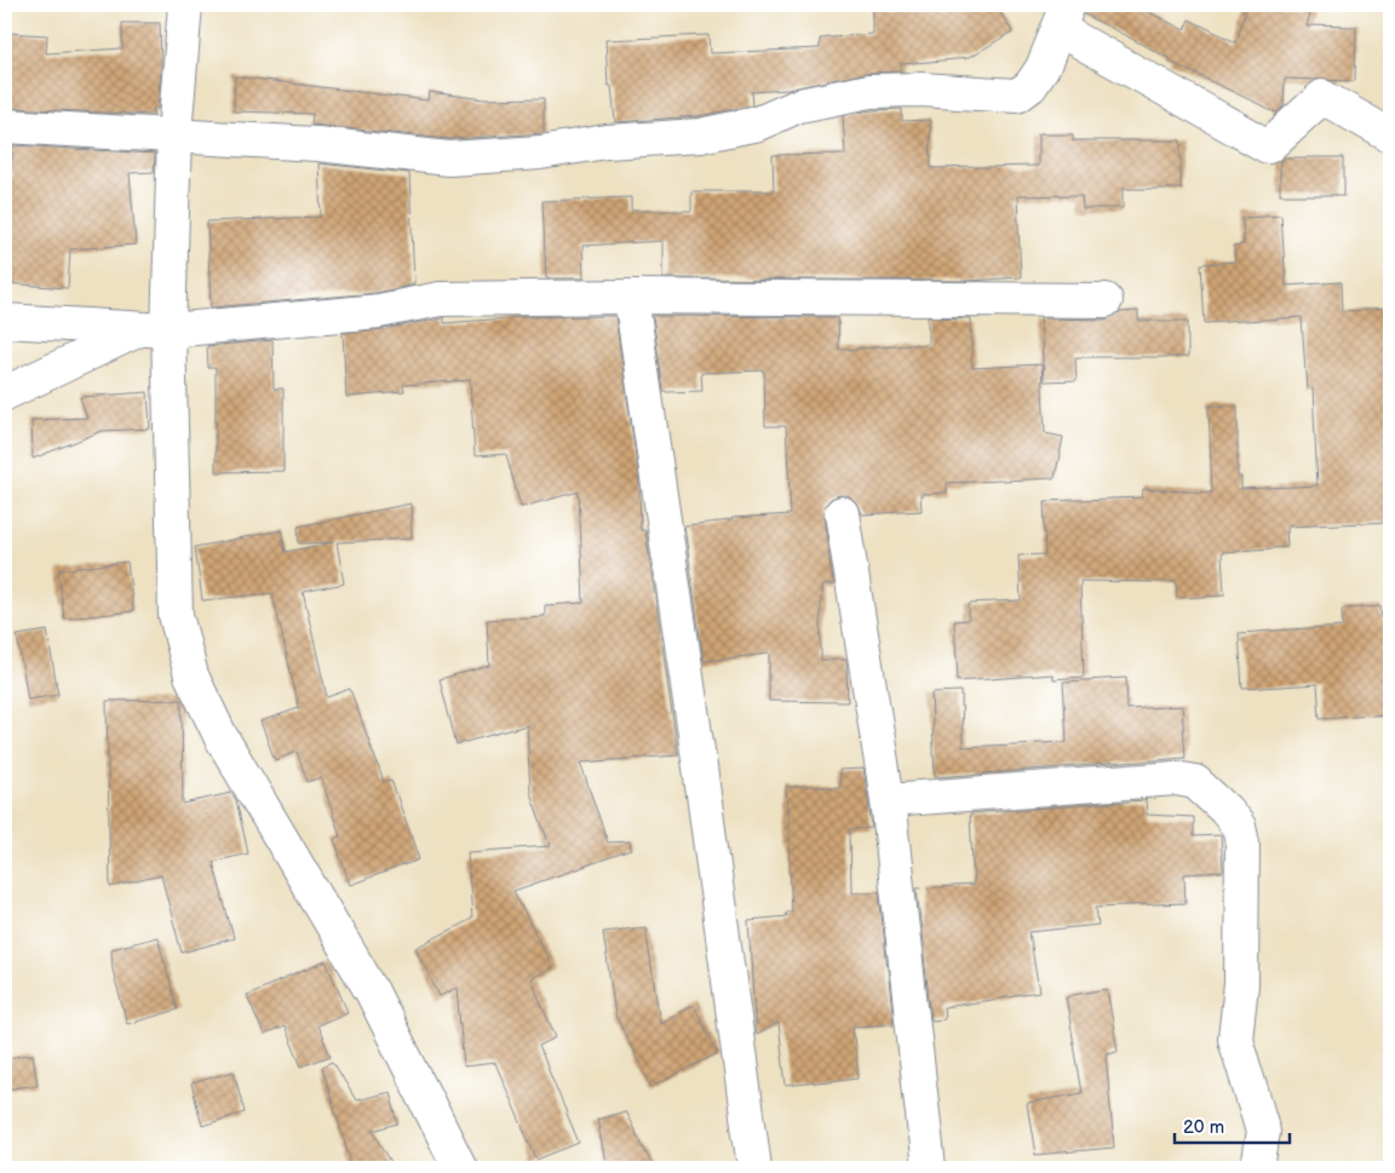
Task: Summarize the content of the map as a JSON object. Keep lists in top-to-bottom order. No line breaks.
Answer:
{"scale_bar":"20 m"}
